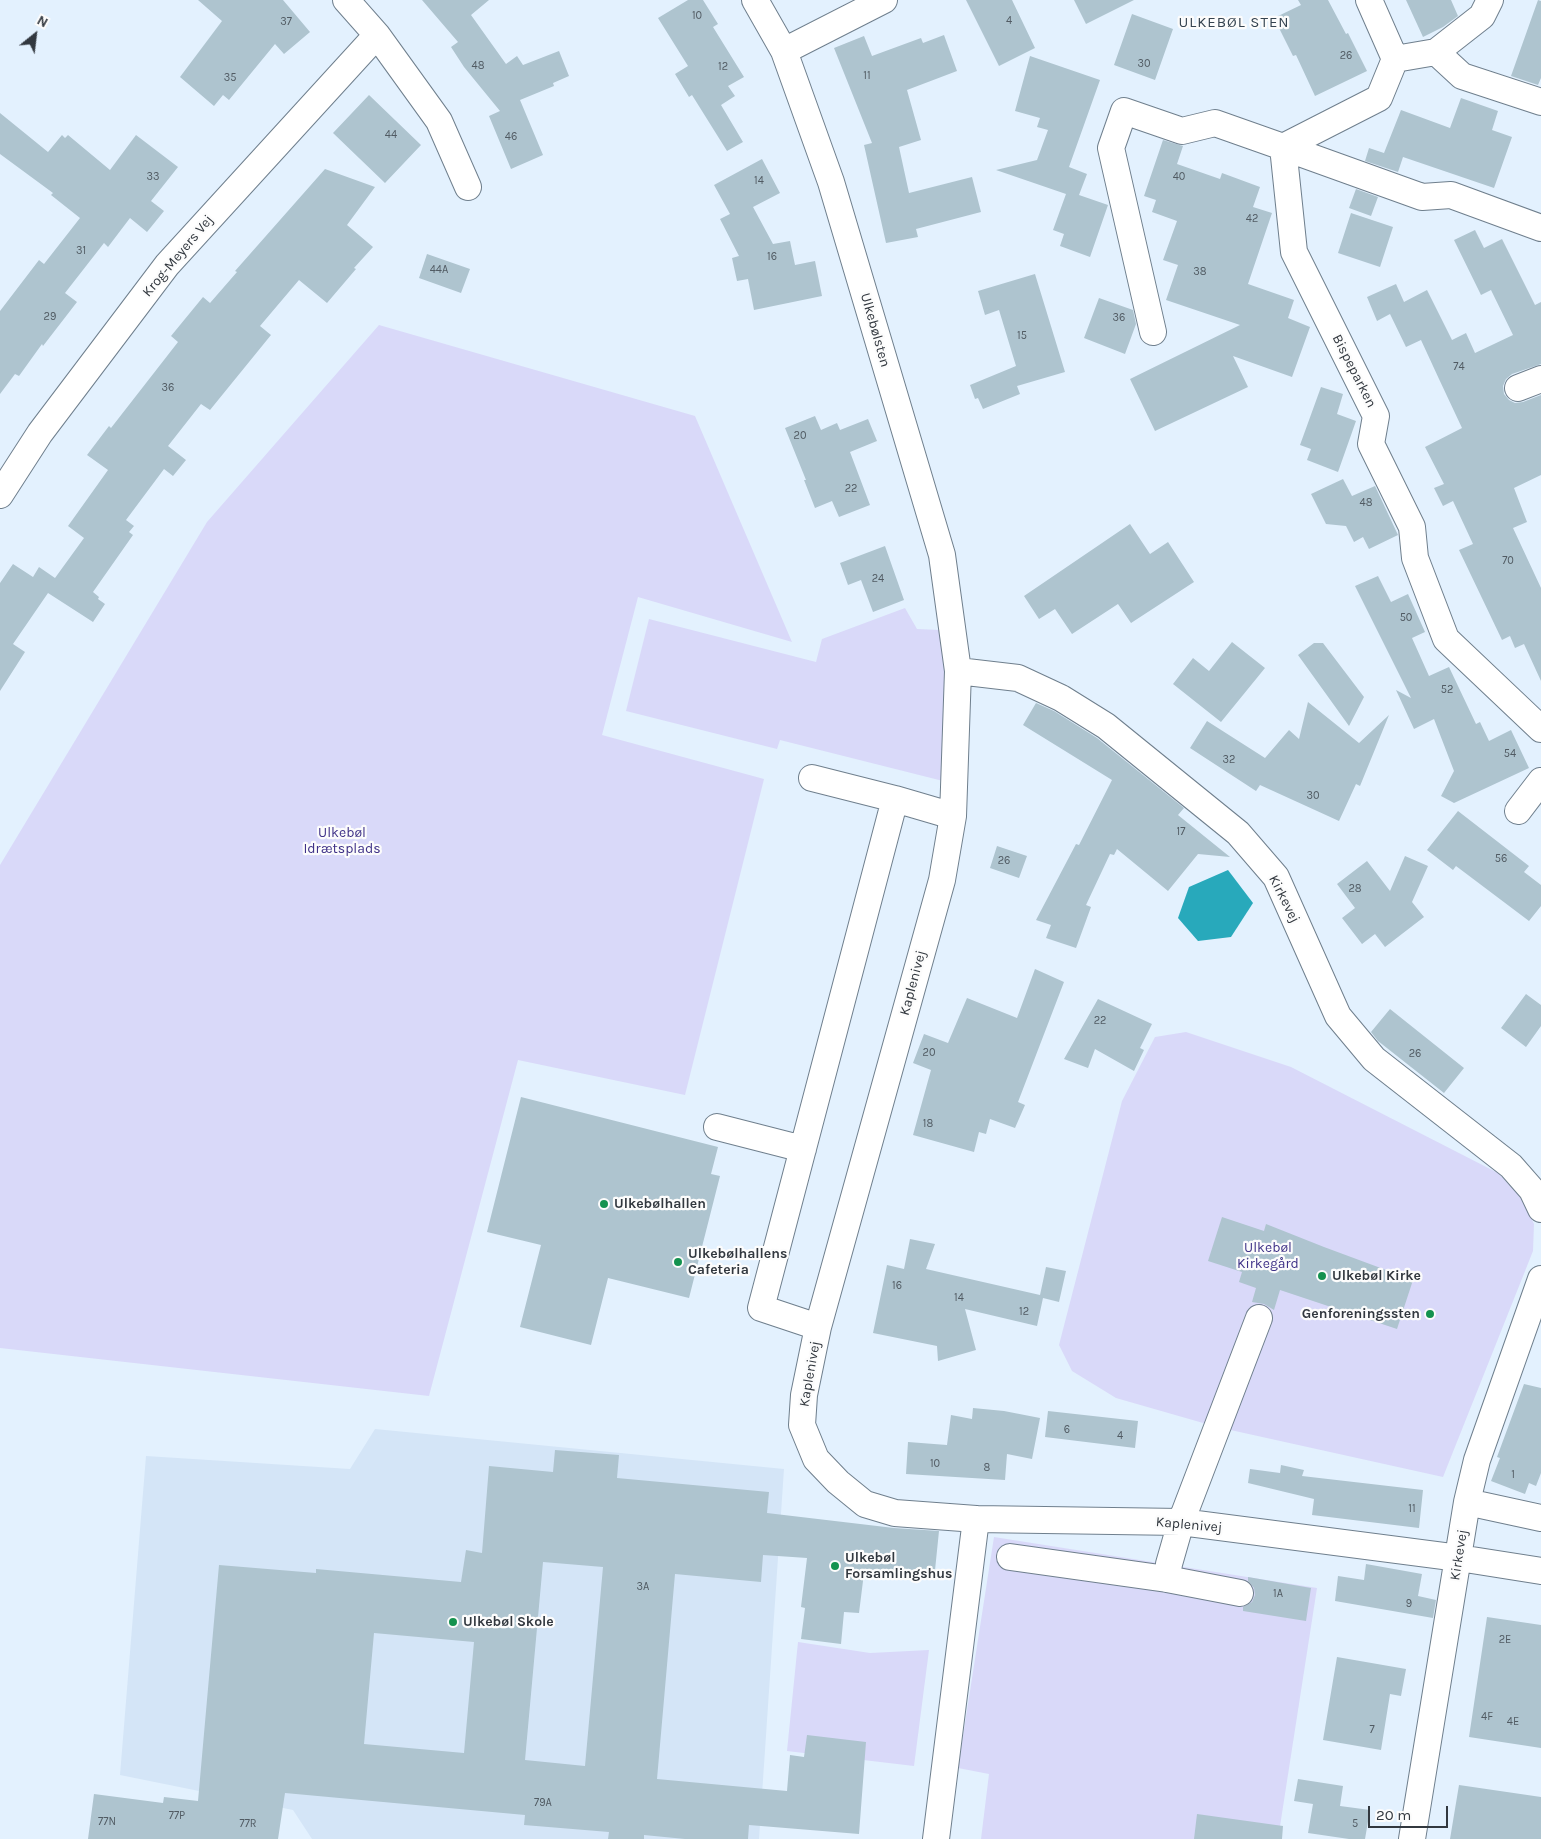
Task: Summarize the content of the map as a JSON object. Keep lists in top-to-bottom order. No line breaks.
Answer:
{"streets":{"street":["Krog-Meyers Vej","Ulkebølsten","Bispeparken","Kirkevej","Kaplenivej"]},"crossings":[["Ulkebølsten","Kirkevej"],["Ulkebølsten","Kaplenivej"],["Kirkevej","Kaplenivej"]],"districts":["ULKEBØL STEN"],"parks":["Ulkebøl Idrætsplads","Ulkebøl Kirkegård"],"places":["Ulkebølhallen","Ulkebølhallens Cafeteria","Ulkebøl Kirke","Genforeningssten","Ulkebøl Forsamlingshus","Ulkebøl Skole"],"house_numbers":["10","4","37","26","30","48","12","11","35","44","46","33","40","14","42","31","16","44A","38","29","36","15","74","36","20","22","48","70","24","50","52","54","32","30","17","56","26","28","22","20","26","18","16","14","12","6","4","10","8","1","11","3A","1A","9","2E","4F","4E","7","79A","77P","77N","77R","5"],"scale_bar":"20 m","north":"top right"}
